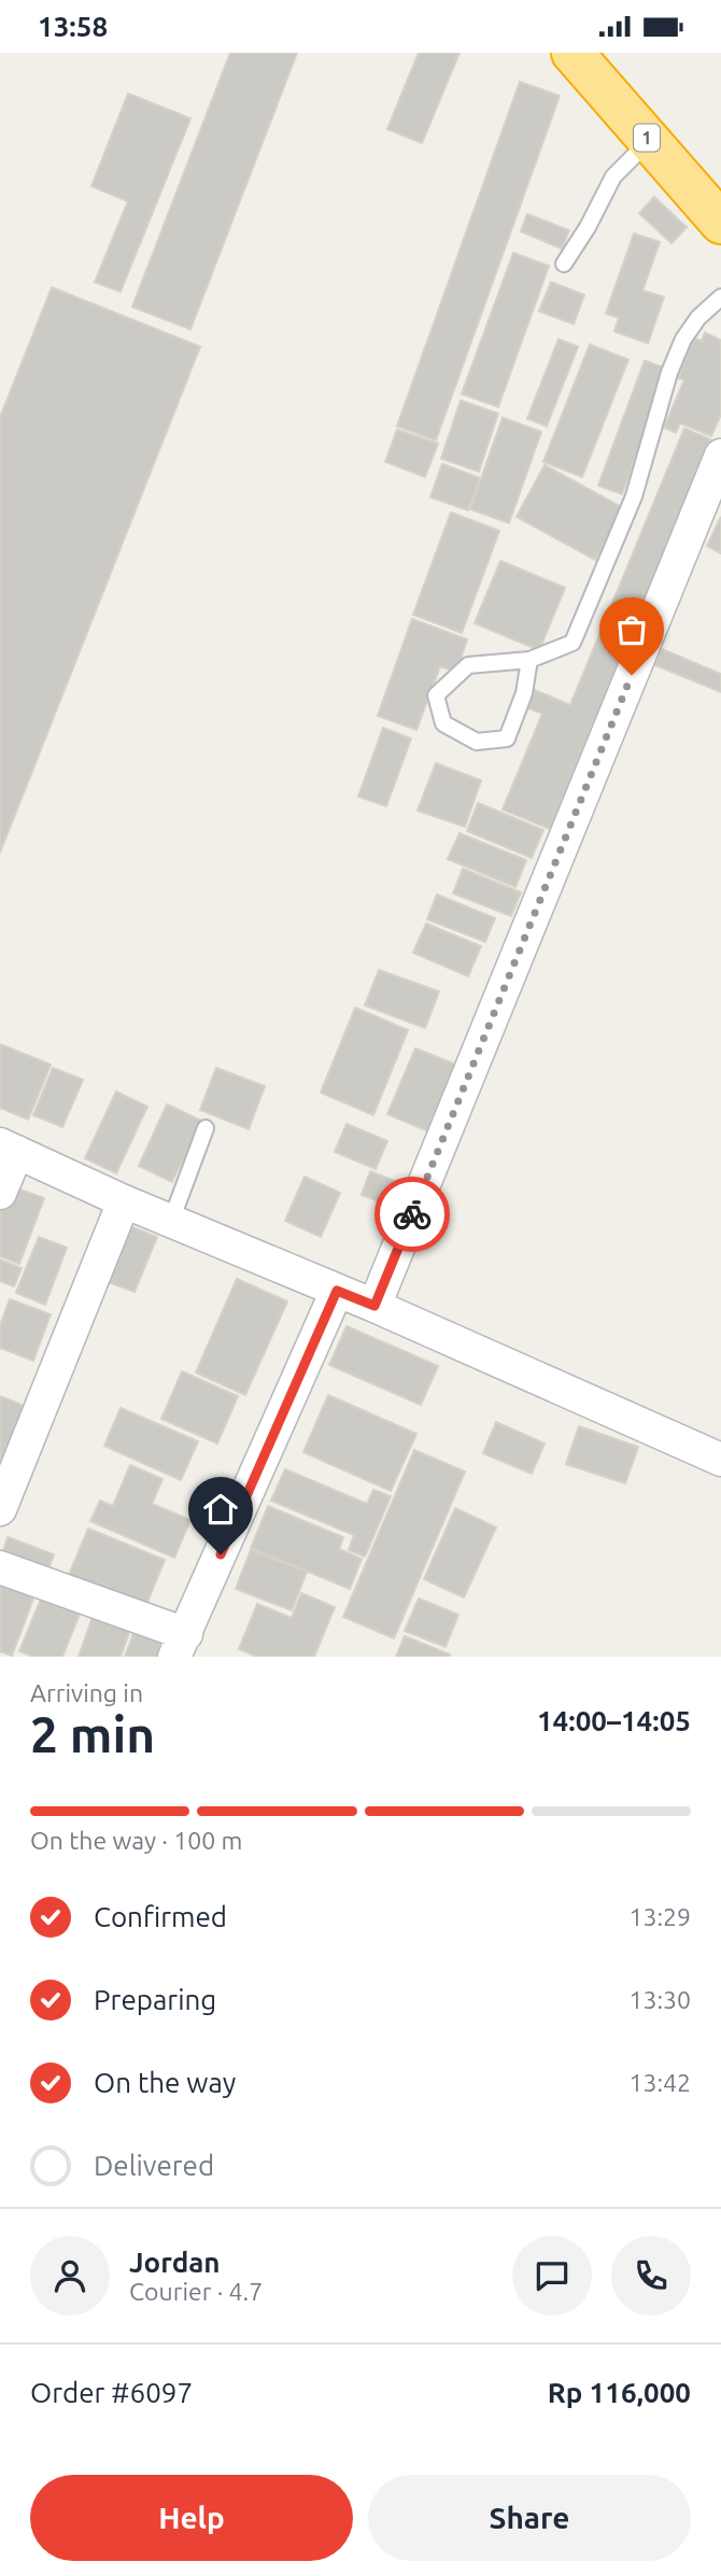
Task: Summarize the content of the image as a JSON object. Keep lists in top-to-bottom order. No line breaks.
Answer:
{"streets":{"highway":["1"]},"page":{"status":"13:58","heading":["2 min","Arriving in","14:00–14:05"],"panel":["Jordan","Courier · 4.7","Order #6097","Rp 116,000"],"bar":"On the way · 100 m","list":[["Confirmed","13:29"],["Preparing","13:30"],["On the way","13:42"],"Delivered"],"buttons":["Help","Share"]}}
